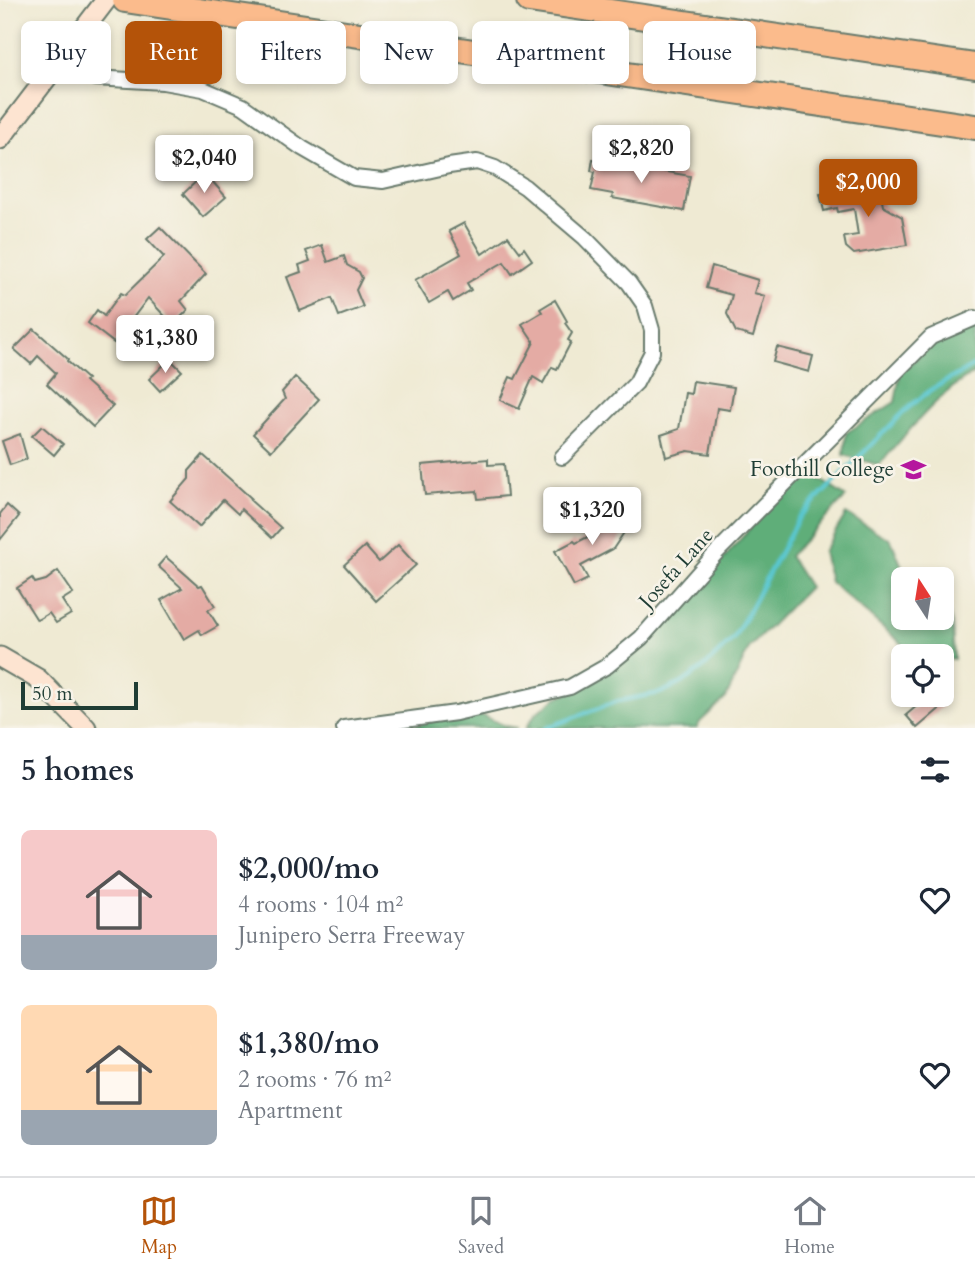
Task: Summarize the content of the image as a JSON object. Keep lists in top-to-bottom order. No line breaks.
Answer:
{"streets":{"street":["Josefa Lane"]},"places":{"school or university":["Foothill College"]},"scale_bar":"50 m","north":"top","page":{"chip":["Buy","Rent","Filters","New","Apartment","House"],"price":["$2,820","$2,040","$2,000","$1,380","$1,320"],"scale":"50 m","heading":"5 homes","list":[{"name":"$2,000/mo","note":"4 rooms · 104 m² · Junipero Serra Freeway"},{"name":"$1,380/mo","note":"2 rooms · 76 m² · Apartment"}],"tabs":["Map","Saved","Home"]}}
